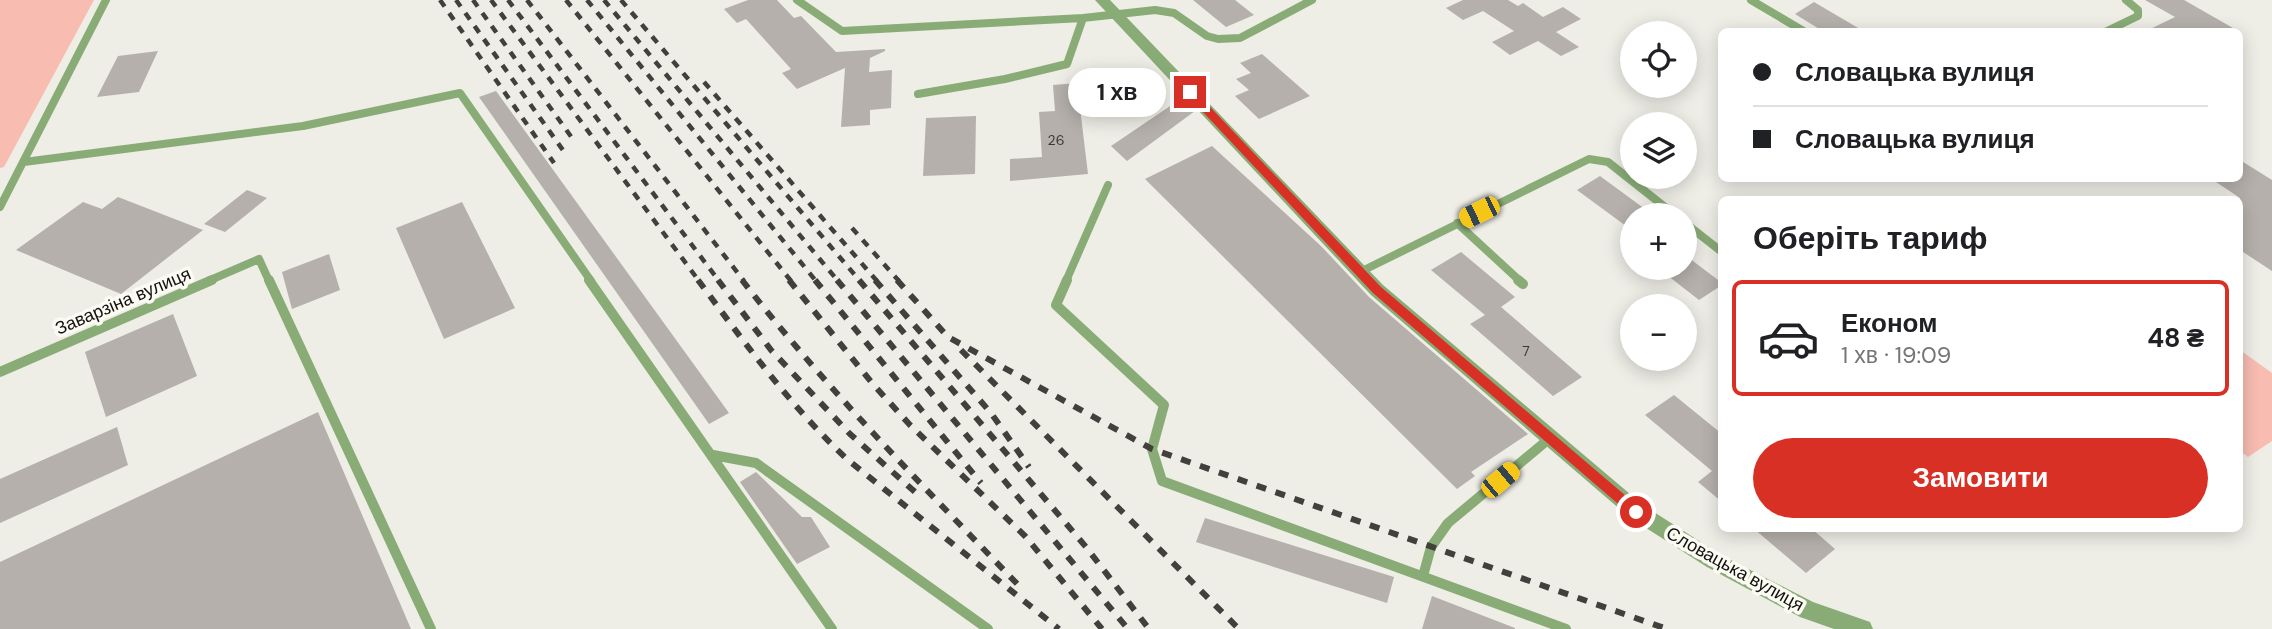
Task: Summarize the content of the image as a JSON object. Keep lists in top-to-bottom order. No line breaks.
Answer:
{"streets":{"street":["Словацька вулиця"],"lane":["Заварзіна вулиця"]},"house_numbers":["26","7"],"page":{"map_buttons":["+","−"],"banner":["Словацька вулиця","Словацька вулиця"],"bubble":"1 хв","heading":"Оберіть тариф","list":[{"name":"Економ","note":"1 хв · 19:09","value":"48 ₴"}],"buttons":"Замовити"}}
